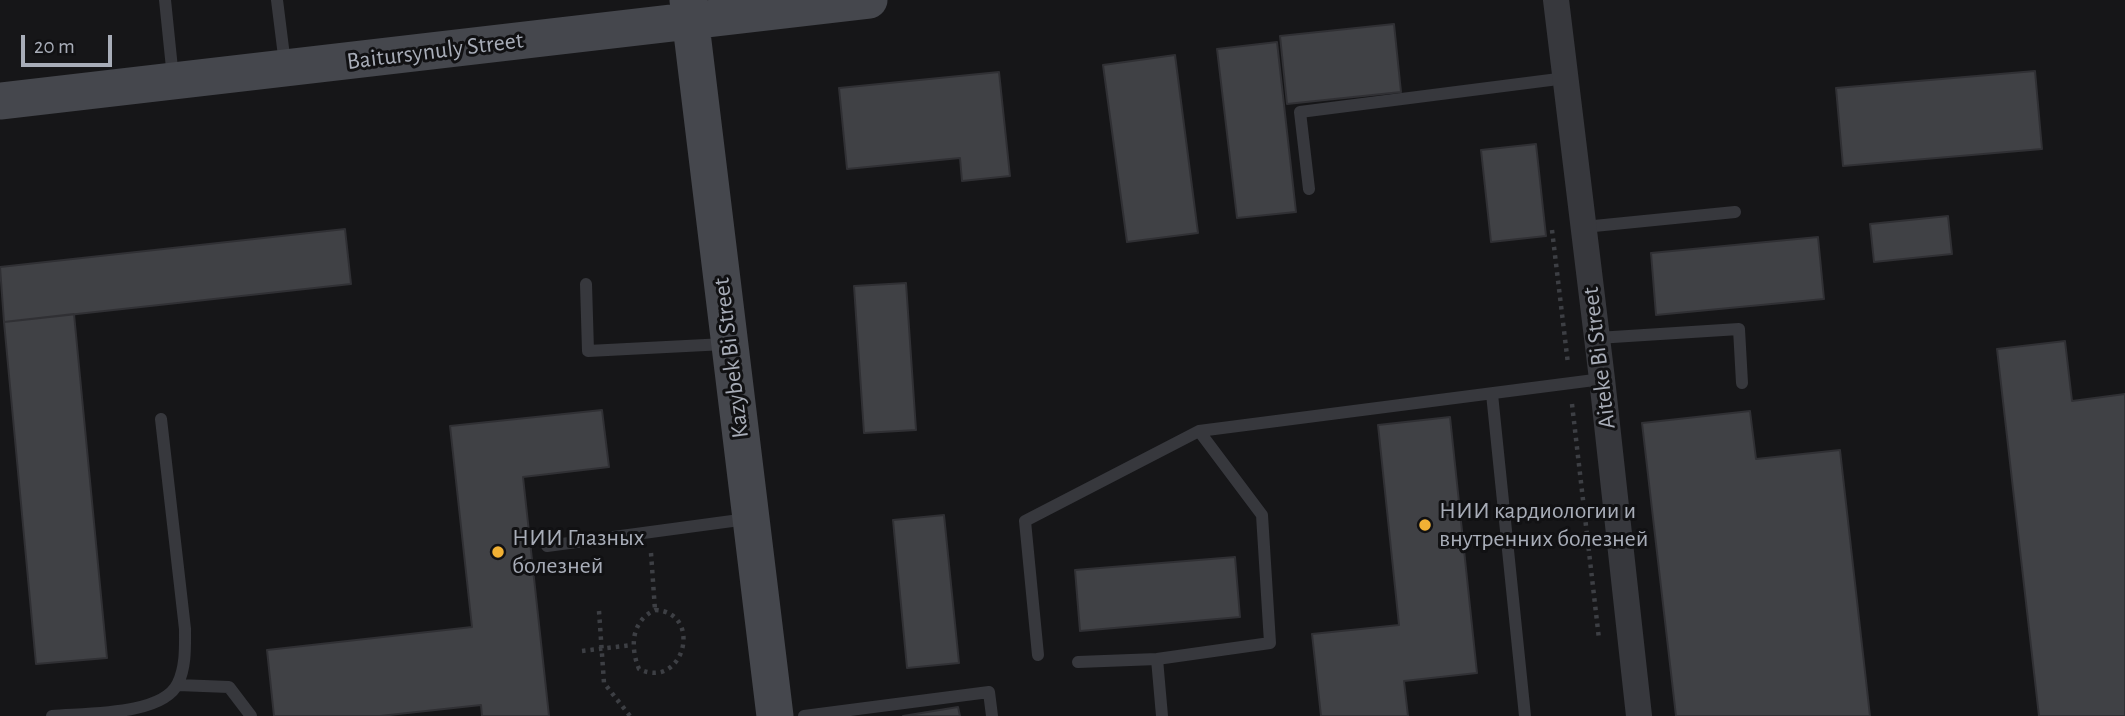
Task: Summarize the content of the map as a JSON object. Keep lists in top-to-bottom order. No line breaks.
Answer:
{"streets":{"street":["Baitursynuly Street","Kazybek Bi Street","Aiteke Bi Street"]},"crossings":[["Baitursynuly Street","Kazybek Bi Street"]],"places":["НИИ кардиологии и внутренних болезней","НИИ Глазных болезней"],"scale_bar":"20 m"}
